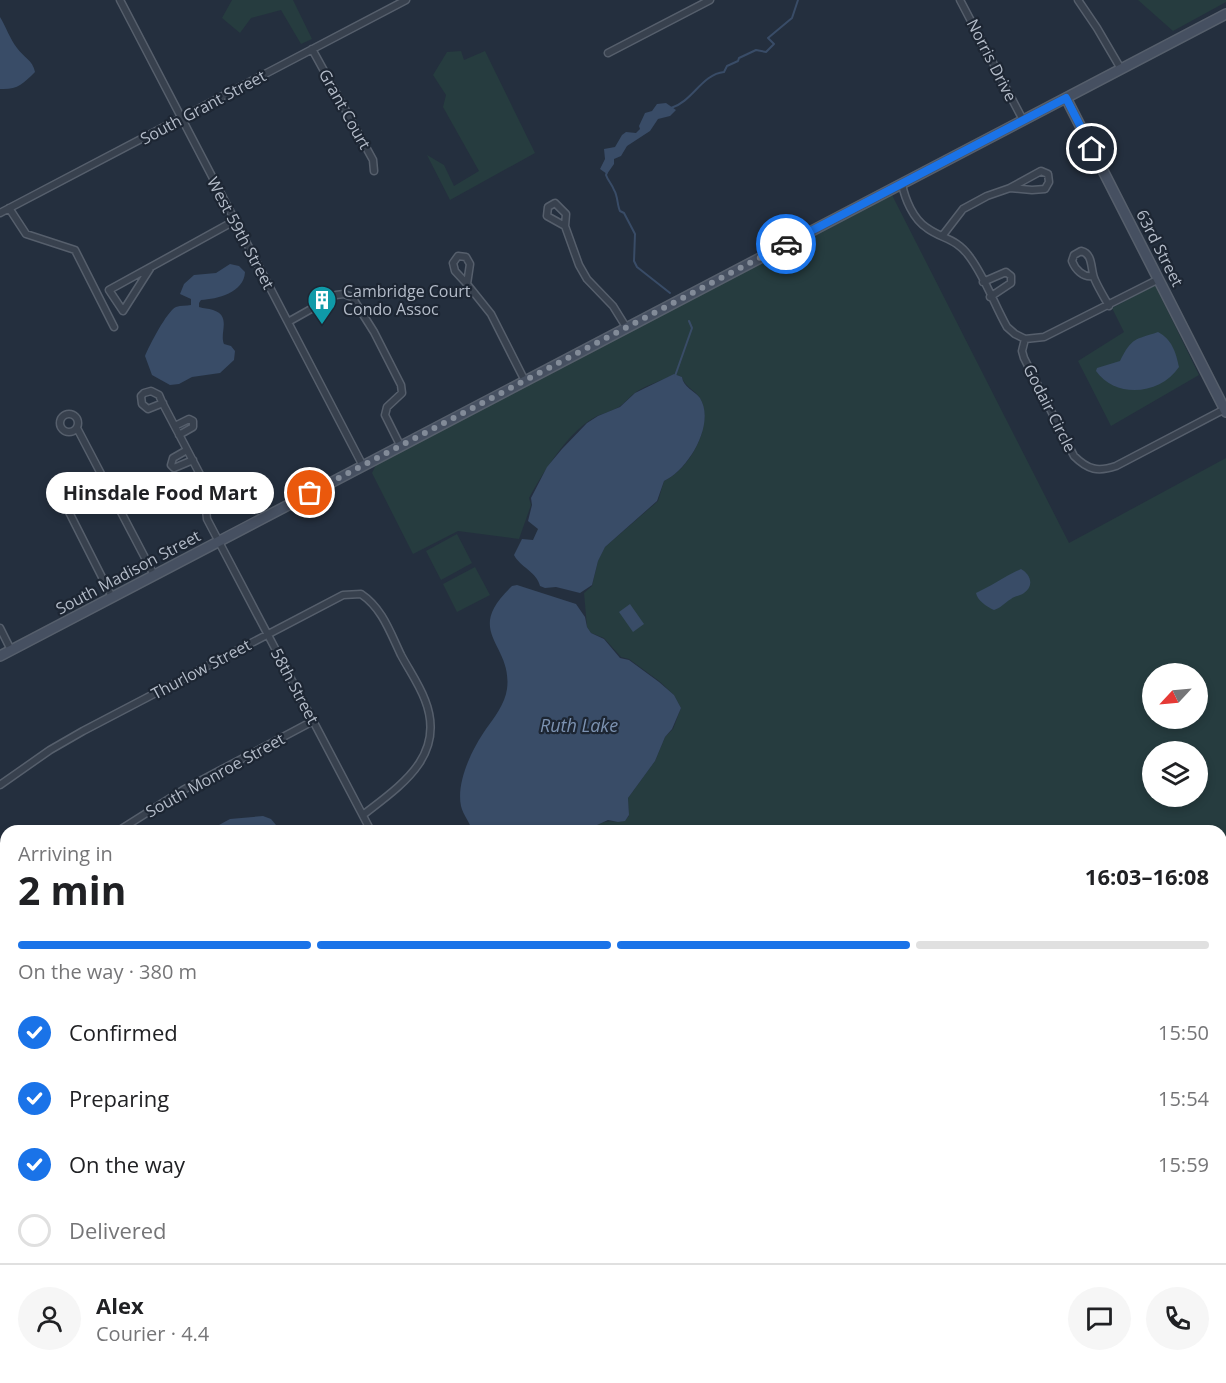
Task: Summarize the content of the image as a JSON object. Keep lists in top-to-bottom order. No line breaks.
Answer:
{"streets":{"street":["Norris Drive","South Grant Street","Grant Court","West 59th Street","63rd Street","Godair Circle","South Madison Street","Thurlow Street","58th Street","South Monroe Street"]},"crossings":[["Norris Drive","South Madison Street"],["South Grant Street","Grant Court"],["South Grant Street","West 59th Street"],["West 59th Street","South Madison Street"],["63rd Street","Godair Circle"],["63rd Street","South Madison Street"],["South Madison Street","58th Street"],["Thurlow Street","58th Street"],["58th Street","South Monroe Street"]],"water":["Ruth Lake"],"places":{"building":["Cambridge Court Condo Assoc"],"other":["Hinsdale Food Mart"]},"north":"bottom left","page":{"bubble":"Hinsdale Food Mart","heading":["2 min","Arriving in","16:03–16:08"],"panel":["Alex","Courier · 4.4"],"bar":"On the way · 380 m","list":[["Confirmed","15:50"],["Preparing","15:54"],["On the way","15:59"],"Delivered"]}}
